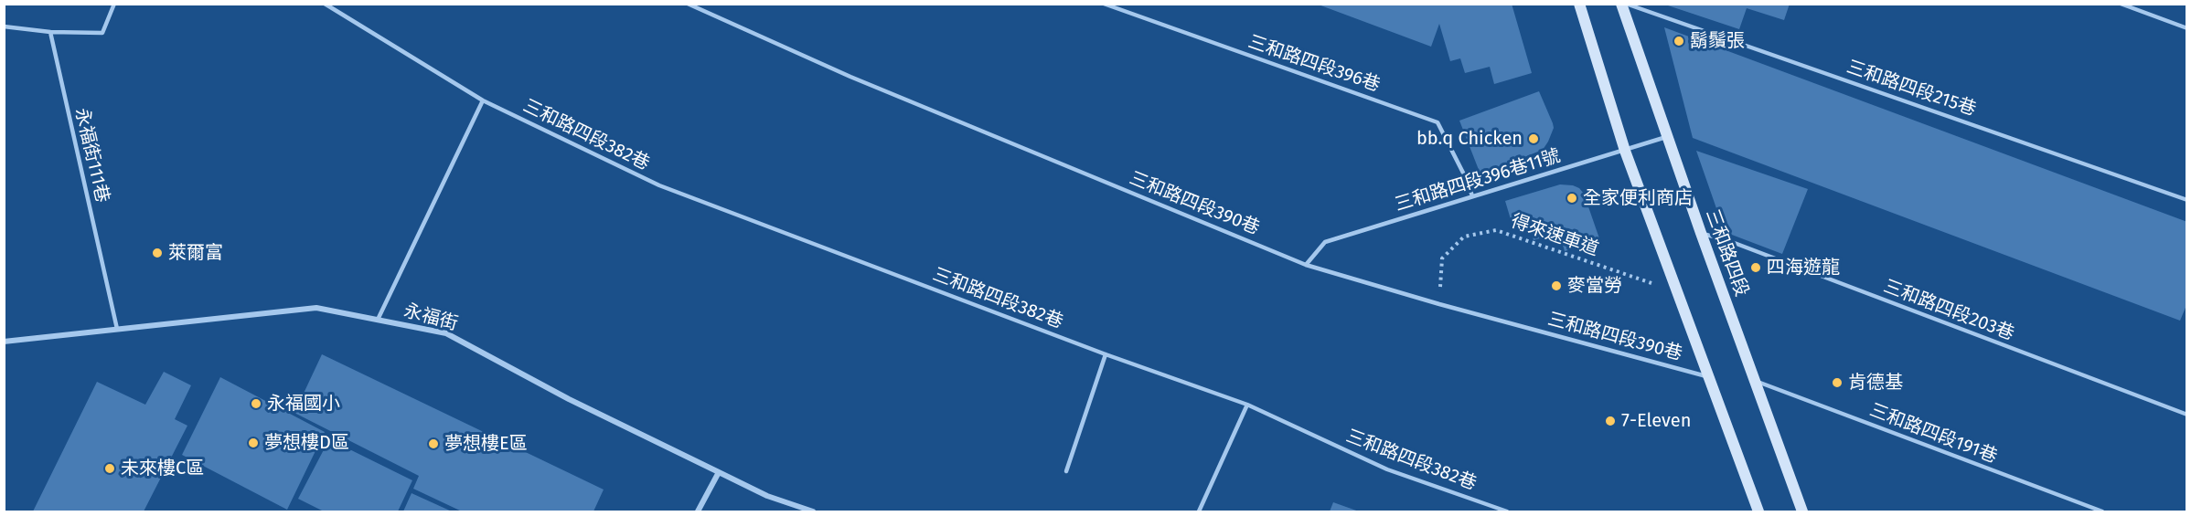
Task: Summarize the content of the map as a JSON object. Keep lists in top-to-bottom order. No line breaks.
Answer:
{"streets":{"main road":["三和路四段"],"street":["永福街"],"lane":["三和路四段396巷","三和路四段215巷","三和路四段382巷","永福街111巷","三和路四段396巷11號","三和路四段390巷","三和路四段203巷","三和路四段191巷"],"path":["得來速車道"]},"crossings":[["三和路四段396巷","三和路四段396巷11號"],["三和路四段215巷","三和路四段"],["永福街111巷","永福街"],["三和路四段396巷11號","三和路四段390巷"],["三和路四段396巷11號","三和路四段"],["三和路四段390巷","得來速車道"],["三和路四段","三和路四段203巷"],["三和路四段","三和路四段191巷"]],"places":["鬍鬚張","bb.q Chicken","全家便利商店","萊爾富","四海遊龍","麥當勞","肯德基","永福國小","7-Eleven","夢想樓D區","夢想樓E區","未來樓C區"]}
